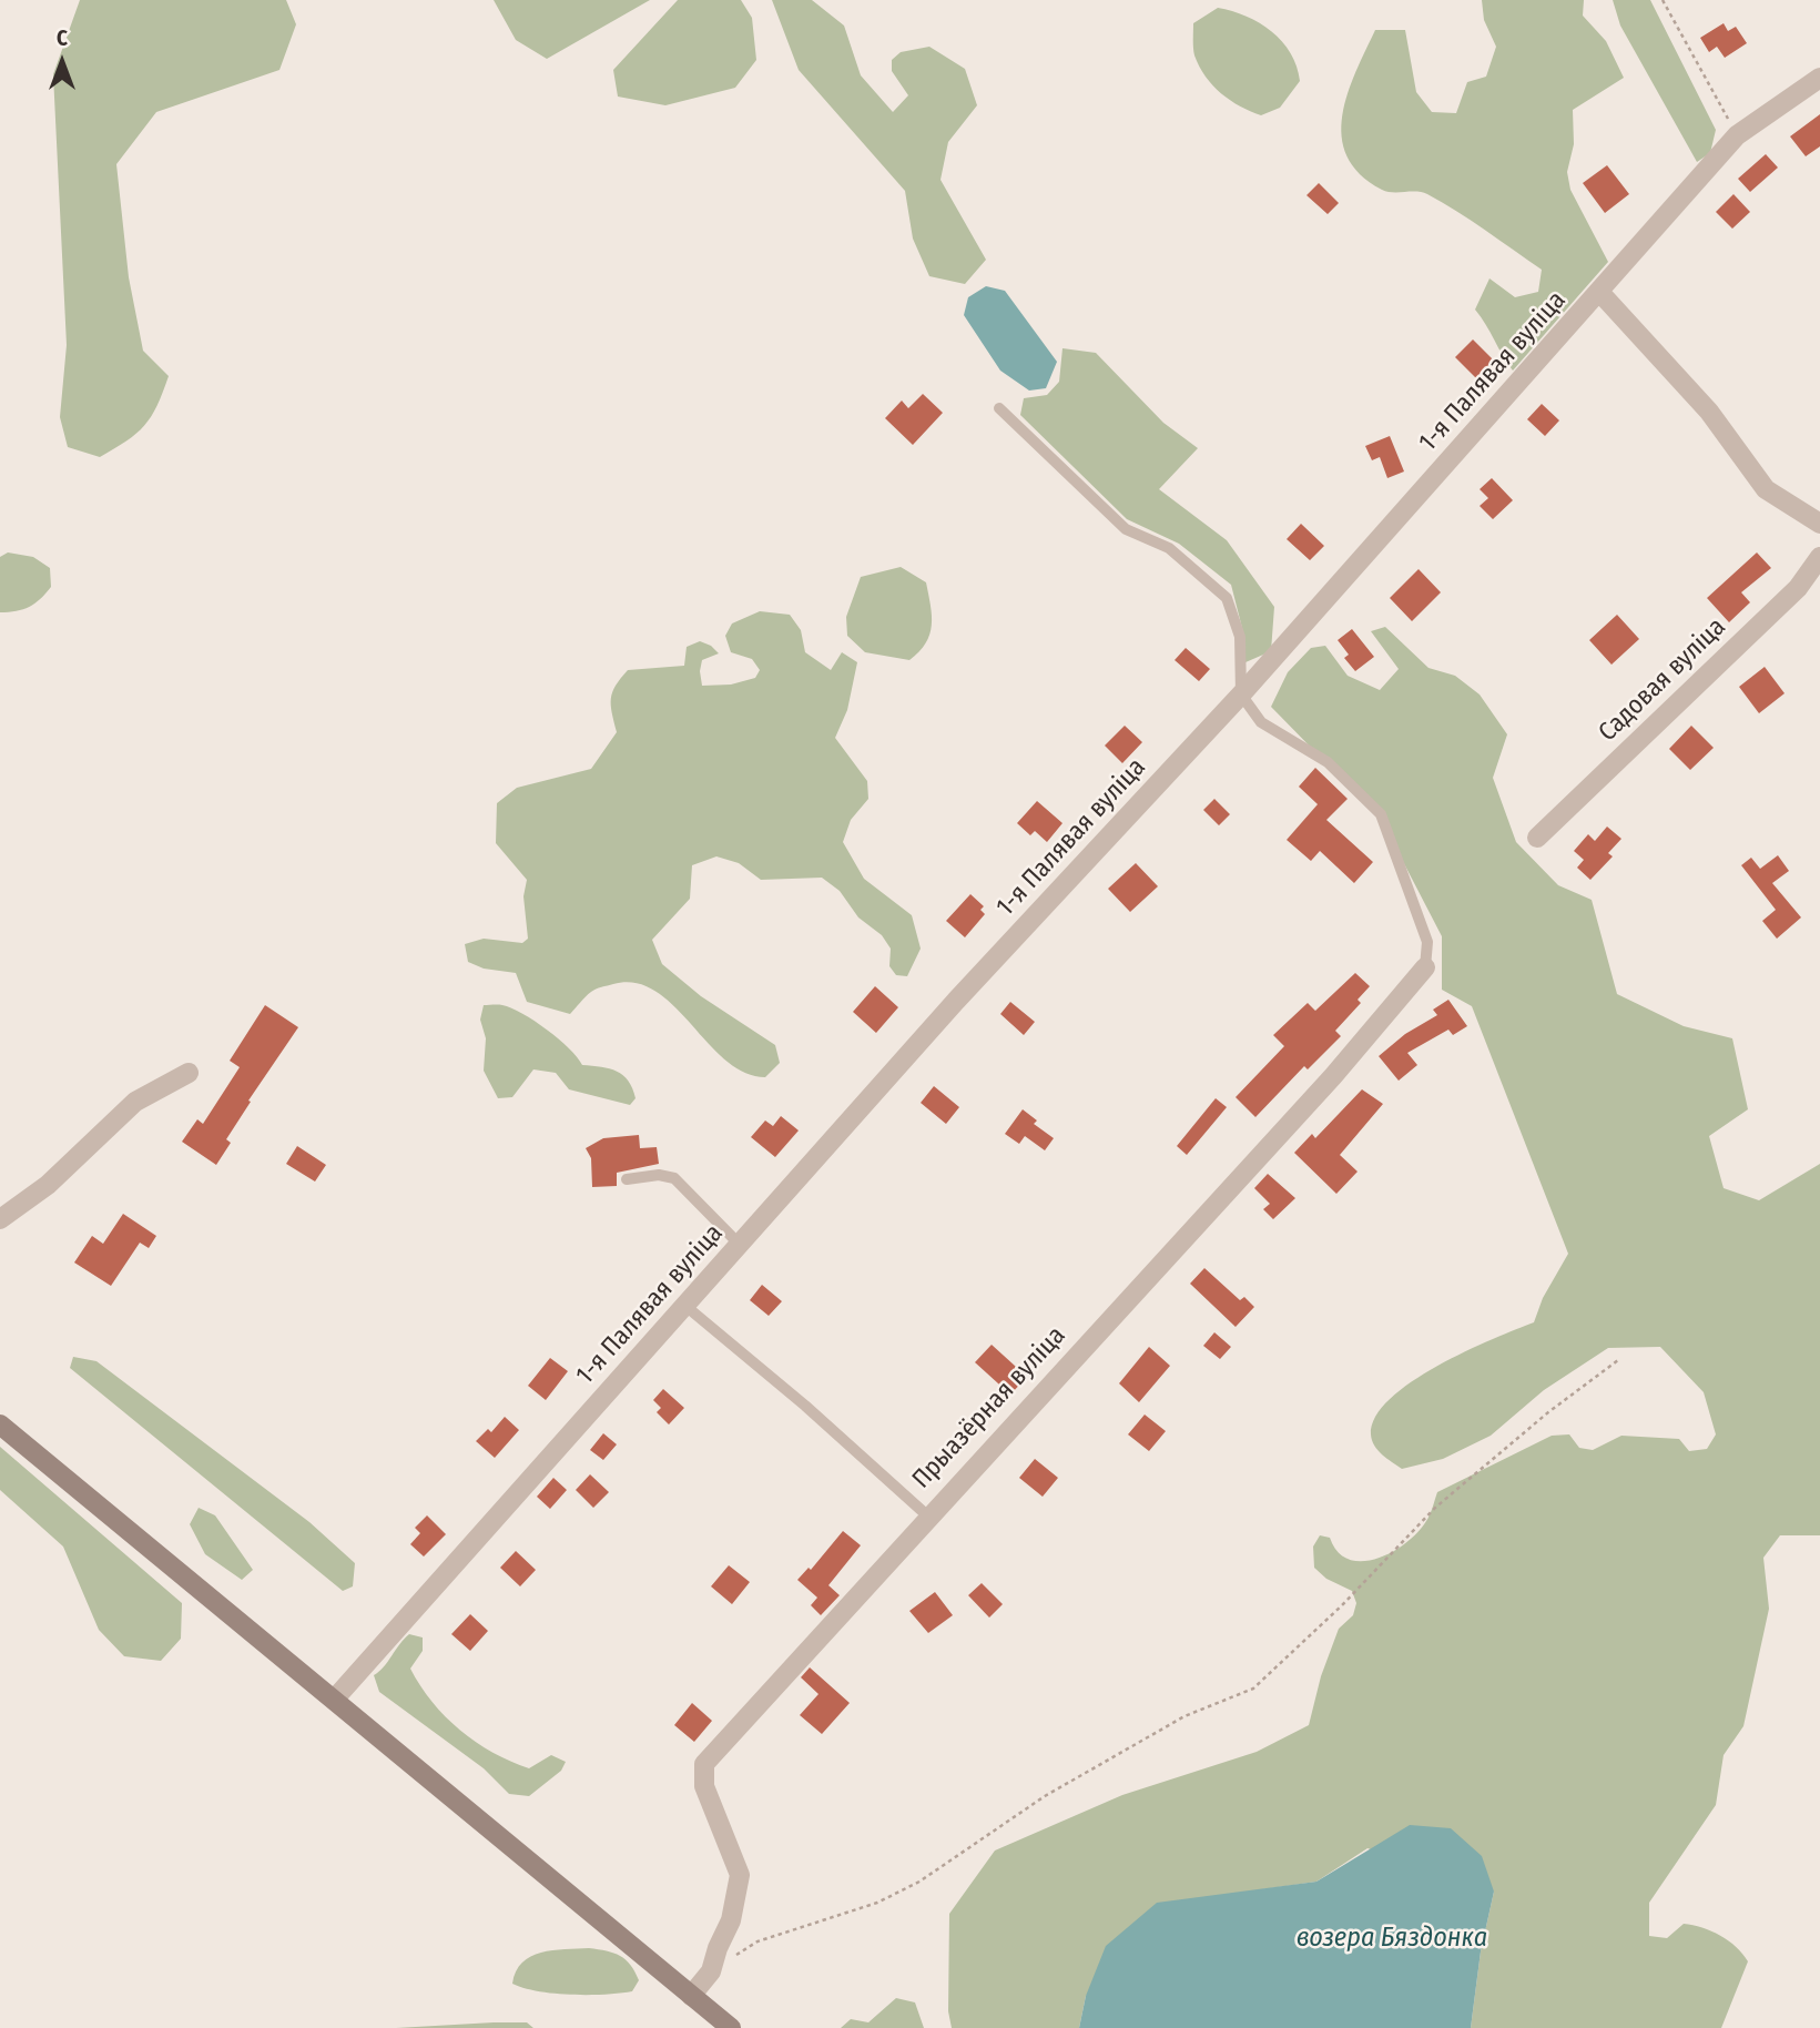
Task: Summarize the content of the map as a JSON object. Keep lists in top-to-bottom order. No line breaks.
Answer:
{"streets":{"street":["1-я Палявая вуліца","Садовая вуліца","Прыазёрная вуліца"]},"water":["возера Бяздонка"],"north":"top"}
